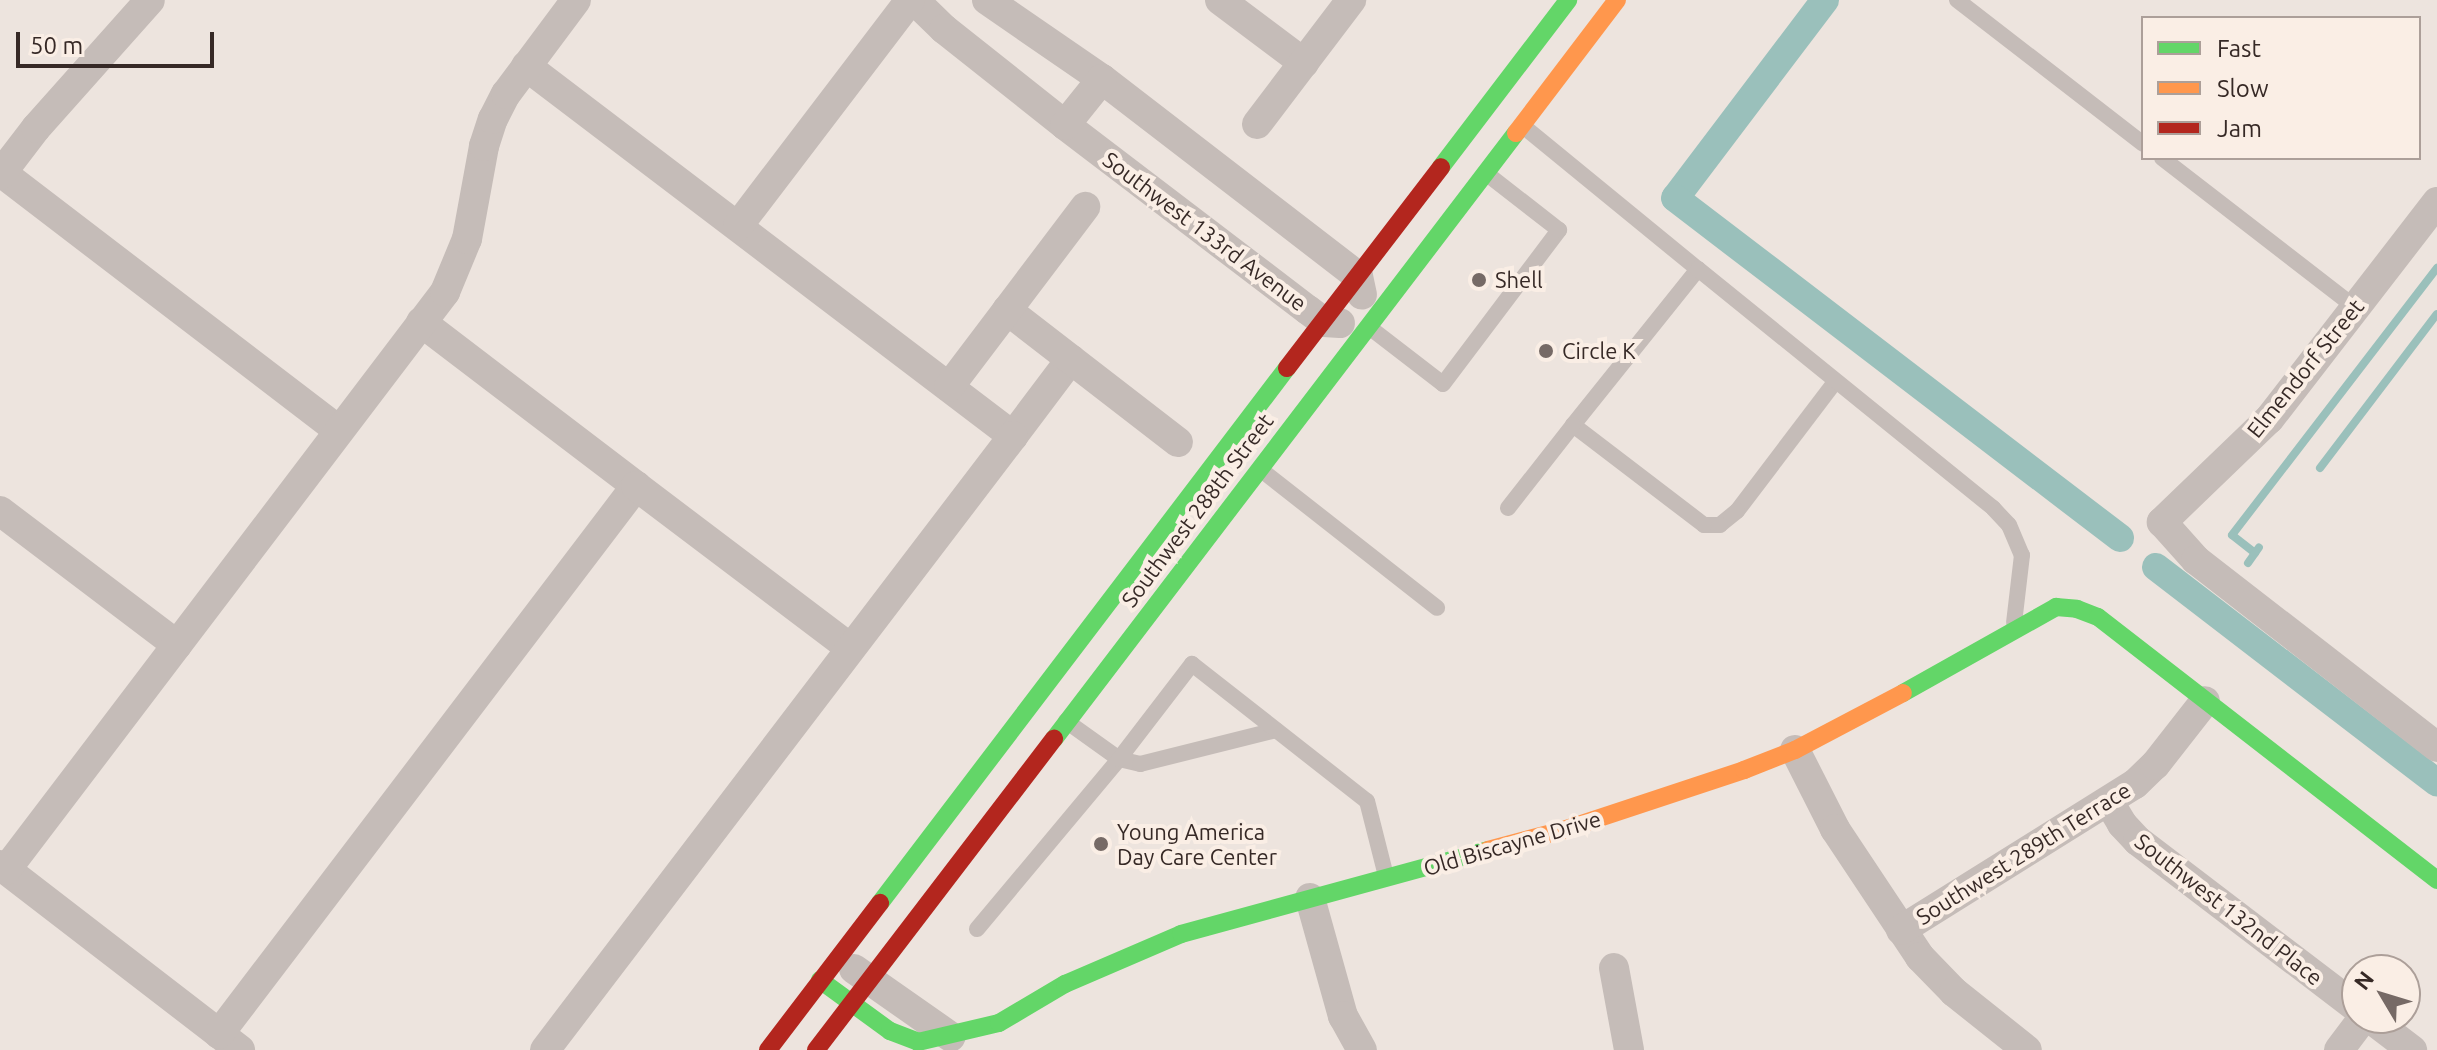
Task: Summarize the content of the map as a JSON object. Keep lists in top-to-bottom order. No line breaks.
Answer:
{"streets":{"main road":["Southwest 288th Street","Old Biscayne Drive"],"street":["Southwest 133rd Avenue","Elmendorf Street","Southwest 289th Terrace","Southwest 132nd Place"]},"crossings":[["Southwest 133rd Avenue","Southwest 288th Street"],["Southwest 288th Street","Old Biscayne Drive"],["Old Biscayne Drive","Southwest 289th Terrace"],["Southwest 289th Terrace","Southwest 132nd Place"]],"places":["Shell","Circle K","Young America Day Care Center"],"legend":["Fast","Slow","Jam"],"scale_bar":"50 m","north":"top left"}
